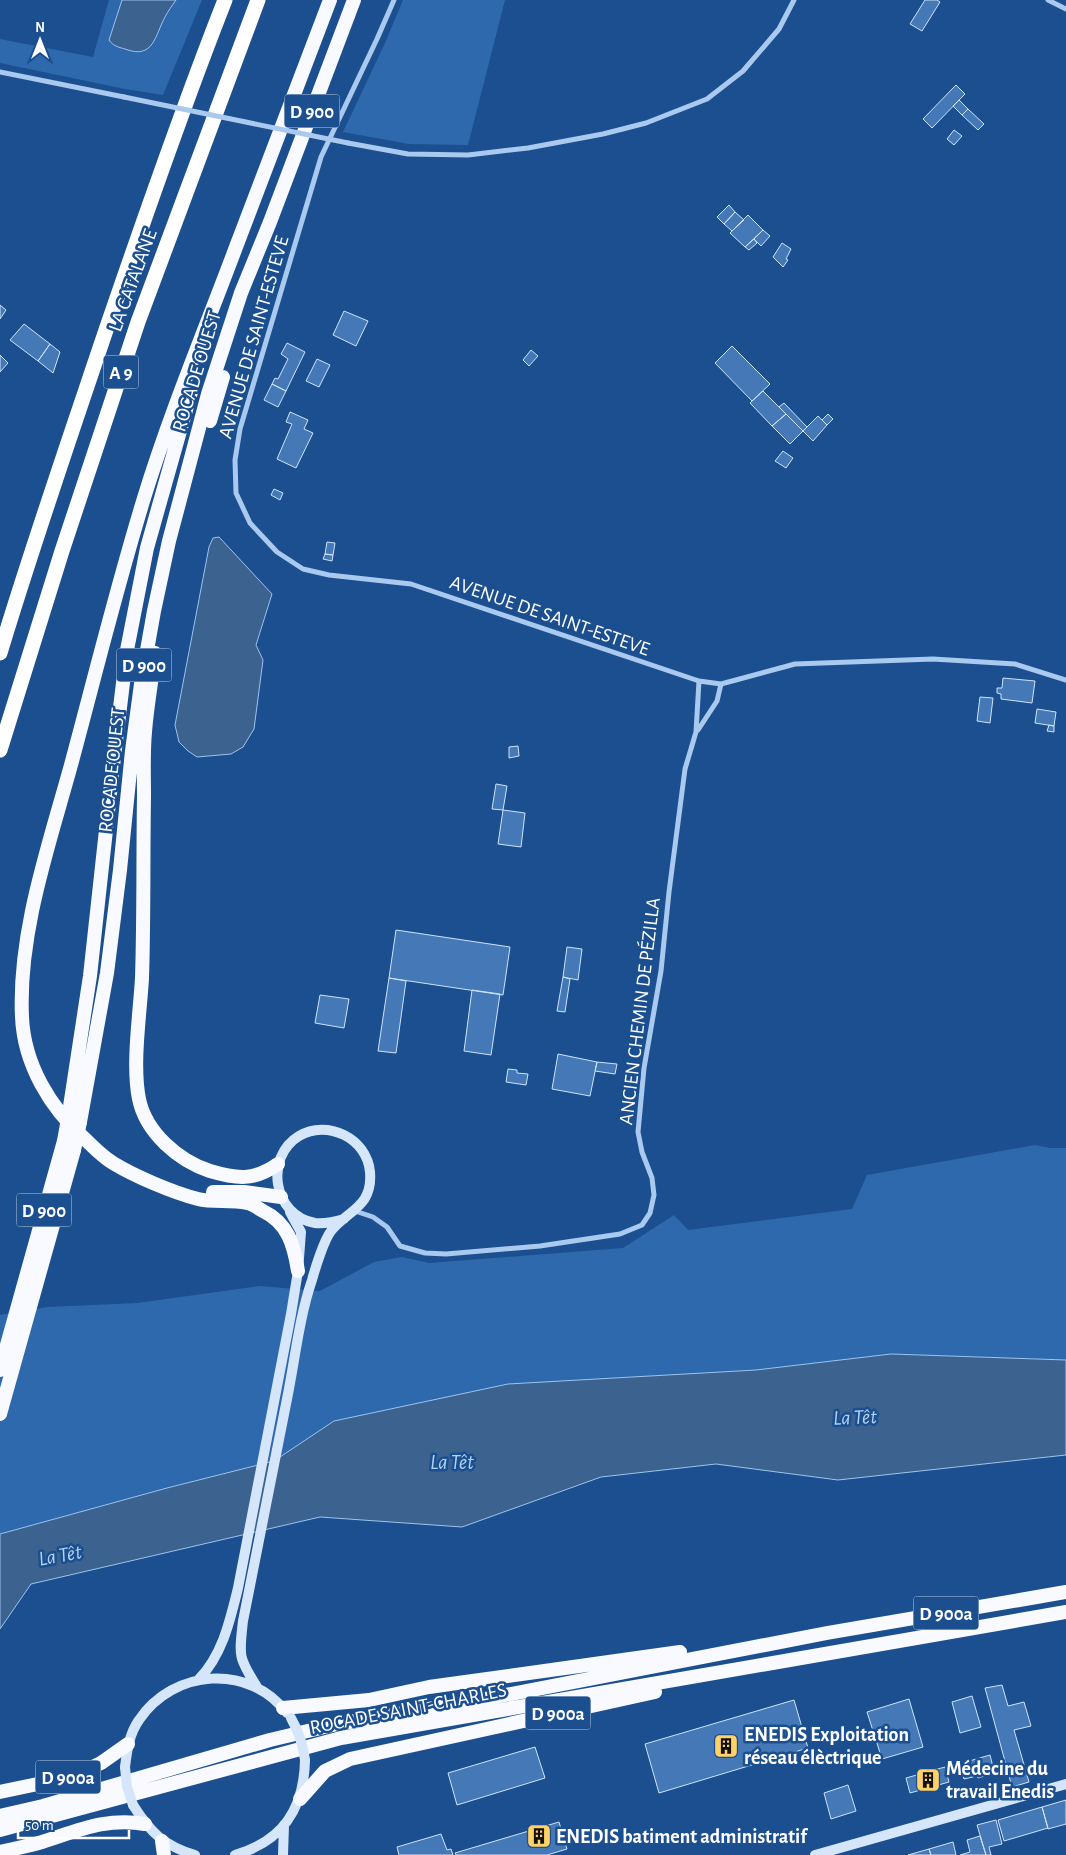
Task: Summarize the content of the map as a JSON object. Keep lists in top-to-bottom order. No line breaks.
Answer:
{"streets":{"highway":["D 900","LA CATALANE","ROCADE OUEST","A 9","D 900a","ROCADE SAINT-CHARLES"],"street":["AVENUE DE SAINT-ESTEVE","ANCIEN CHEMIN DE PÉZILLA"]},"crossings":[["AVENUE DE SAINT-ESTEVE","ANCIEN CHEMIN DE PÉZILLA"],["D 900a","ROCADE SAINT-CHARLES"]],"water":["La Têt"],"places":{"building":["ENEDIS Exploitation réseau élèctrique","Médecine du travail Enedis","ENEDIS batiment administratif"]},"scale_bar":"50 m","north":"top"}
